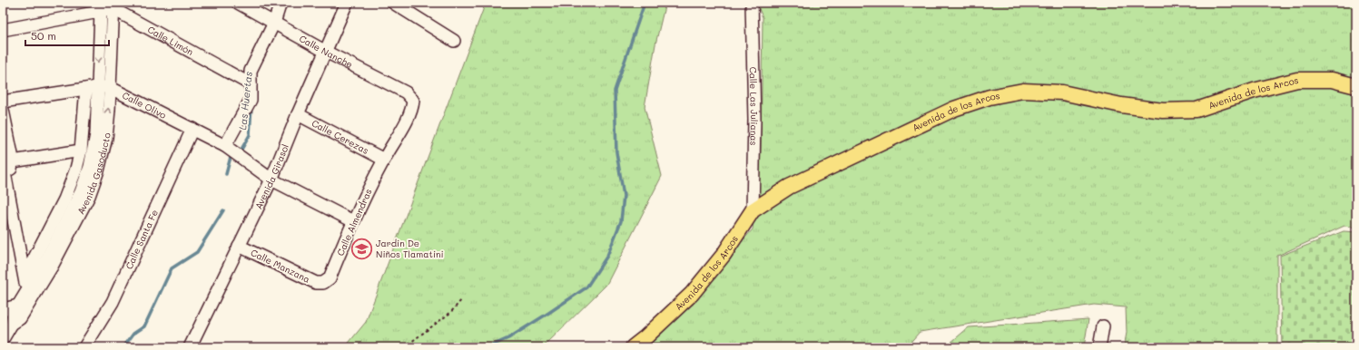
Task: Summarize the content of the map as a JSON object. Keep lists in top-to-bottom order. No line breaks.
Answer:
{"streets":{"main road":["Avenida de los Arcos"],"street":["Calle Limón","Calle Nanche","Calle Olivo","Calle Las Julianas","Calle Cerezas","Avenida Gasoducto","Avenida Girasol","Calle Almendras","Calle Santa Fe","Calle Manzana"]},"crossings":[["Calle Limón","Avenida Gasoducto"],["Calle Nanche","Avenida Girasol"],["Calle Nanche","Calle Almendras"],["Avenida de los Arcos","Calle Las Julianas"],["Calle Olivo","Avenida Gasoducto"],["Calle Olivo","Avenida Girasol"],["Calle Olivo","Calle Almendras"],["Calle Olivo","Calle Santa Fe"],["Calle Cerezas","Avenida Girasol"],["Calle Cerezas","Calle Almendras"],["Avenida Girasol","Calle Manzana"],["Calle Almendras","Calle Manzana"]],"water":["Las Huertas"],"places":{"school or university":["Jardin De Niños Tlamatini"]},"scale_bar":"50 m"}
